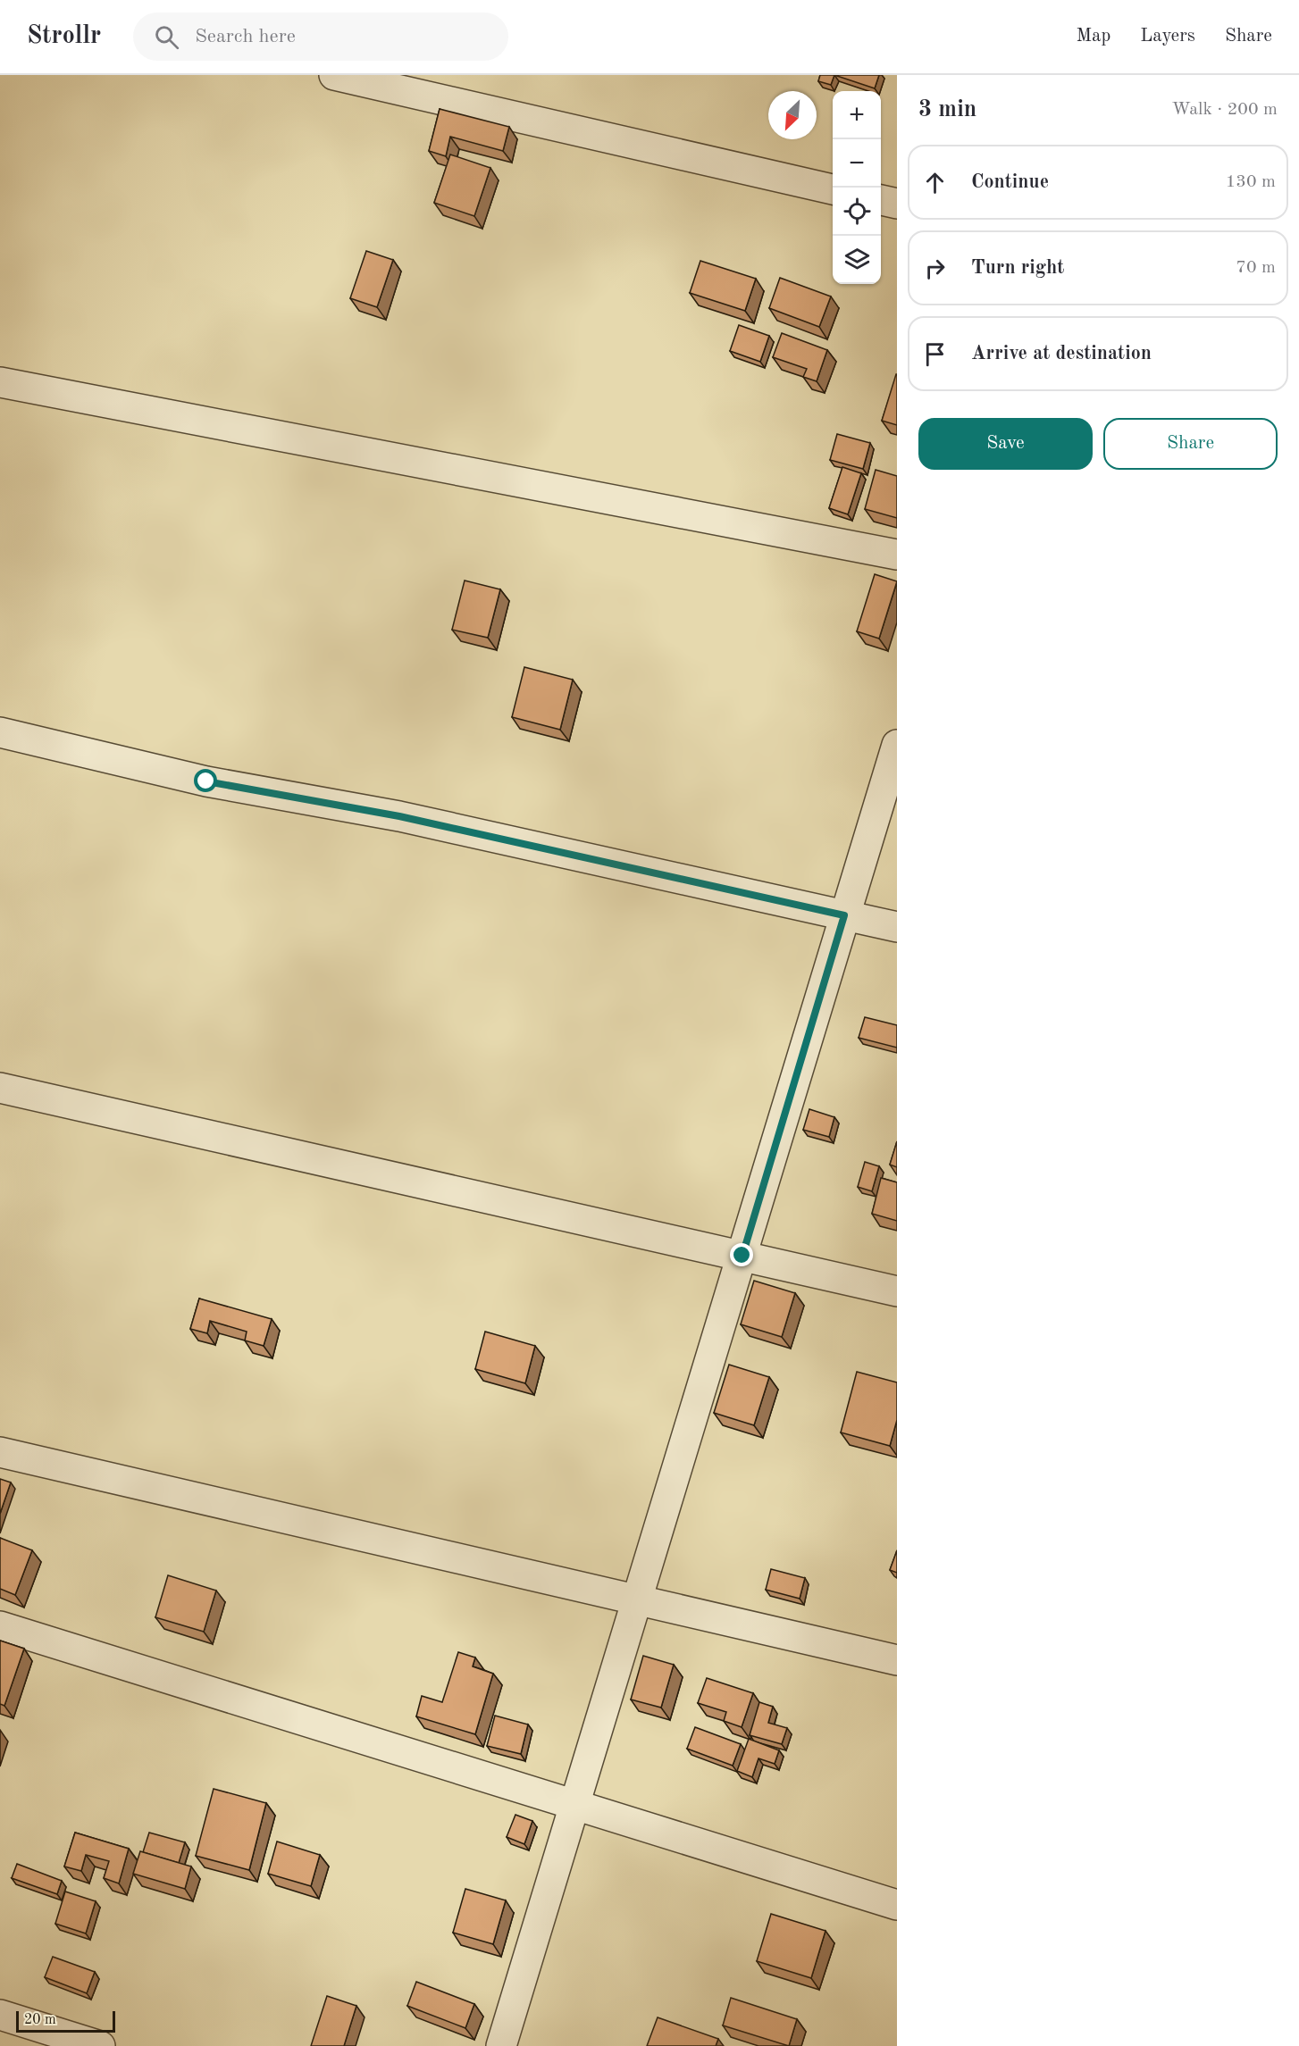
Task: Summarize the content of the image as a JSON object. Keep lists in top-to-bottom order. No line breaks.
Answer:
{"scale_bar":"20 m","north":"bottom left","page":{"header":"Strollr","search":"Search here","nav":["Map","Layers","Share"],"heading":["3 min","Walk · 200 m"],"map_buttons":["+","−"],"list":[["Continue","130 m"],["Turn right","70 m"],"Arrive at destination"],"buttons":["Save","Share"],"scale":"20 m"}}
